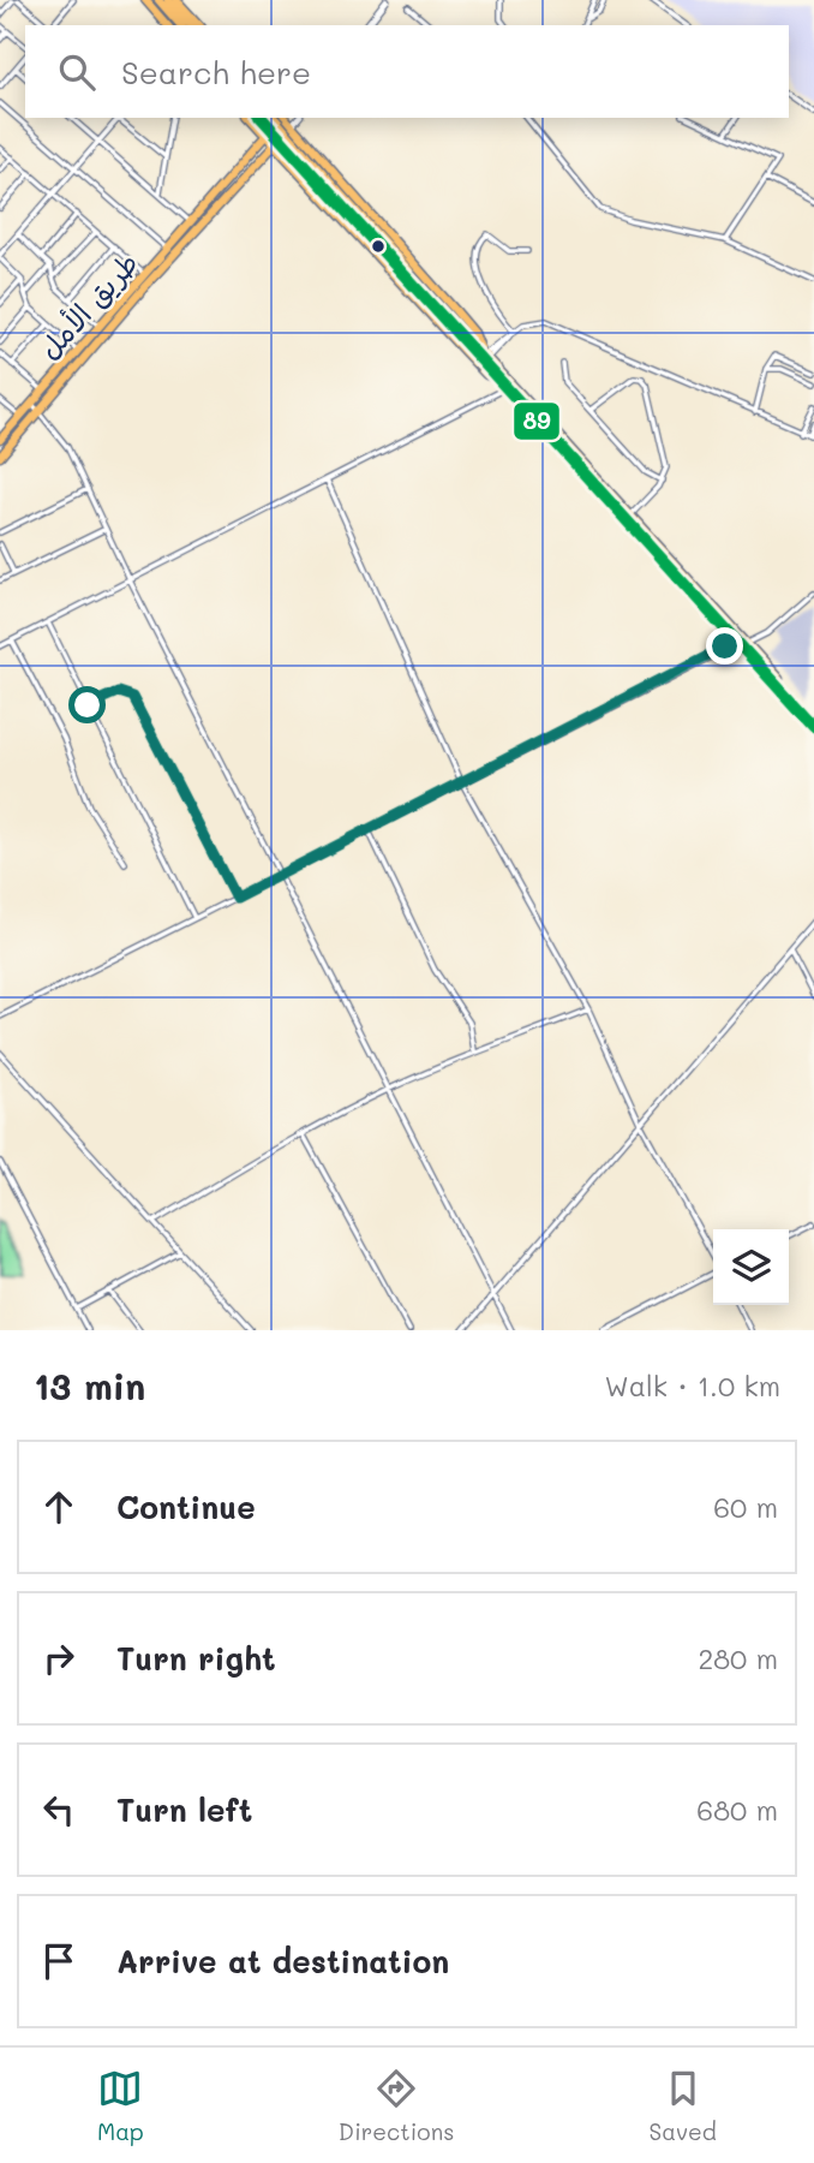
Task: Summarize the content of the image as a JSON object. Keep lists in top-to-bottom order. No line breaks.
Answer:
{"streets":{"highway":["طريق الأمل"]},"lines":["transit line 89"],"page":{"search":"Search here","heading":["13 min","Walk · 1.0 km"],"list":[["Continue","60 m"],["Turn right","280 m"],["Turn left","680 m"],"Arrive at destination"],"nav":["Map","Directions","Saved"]}}
